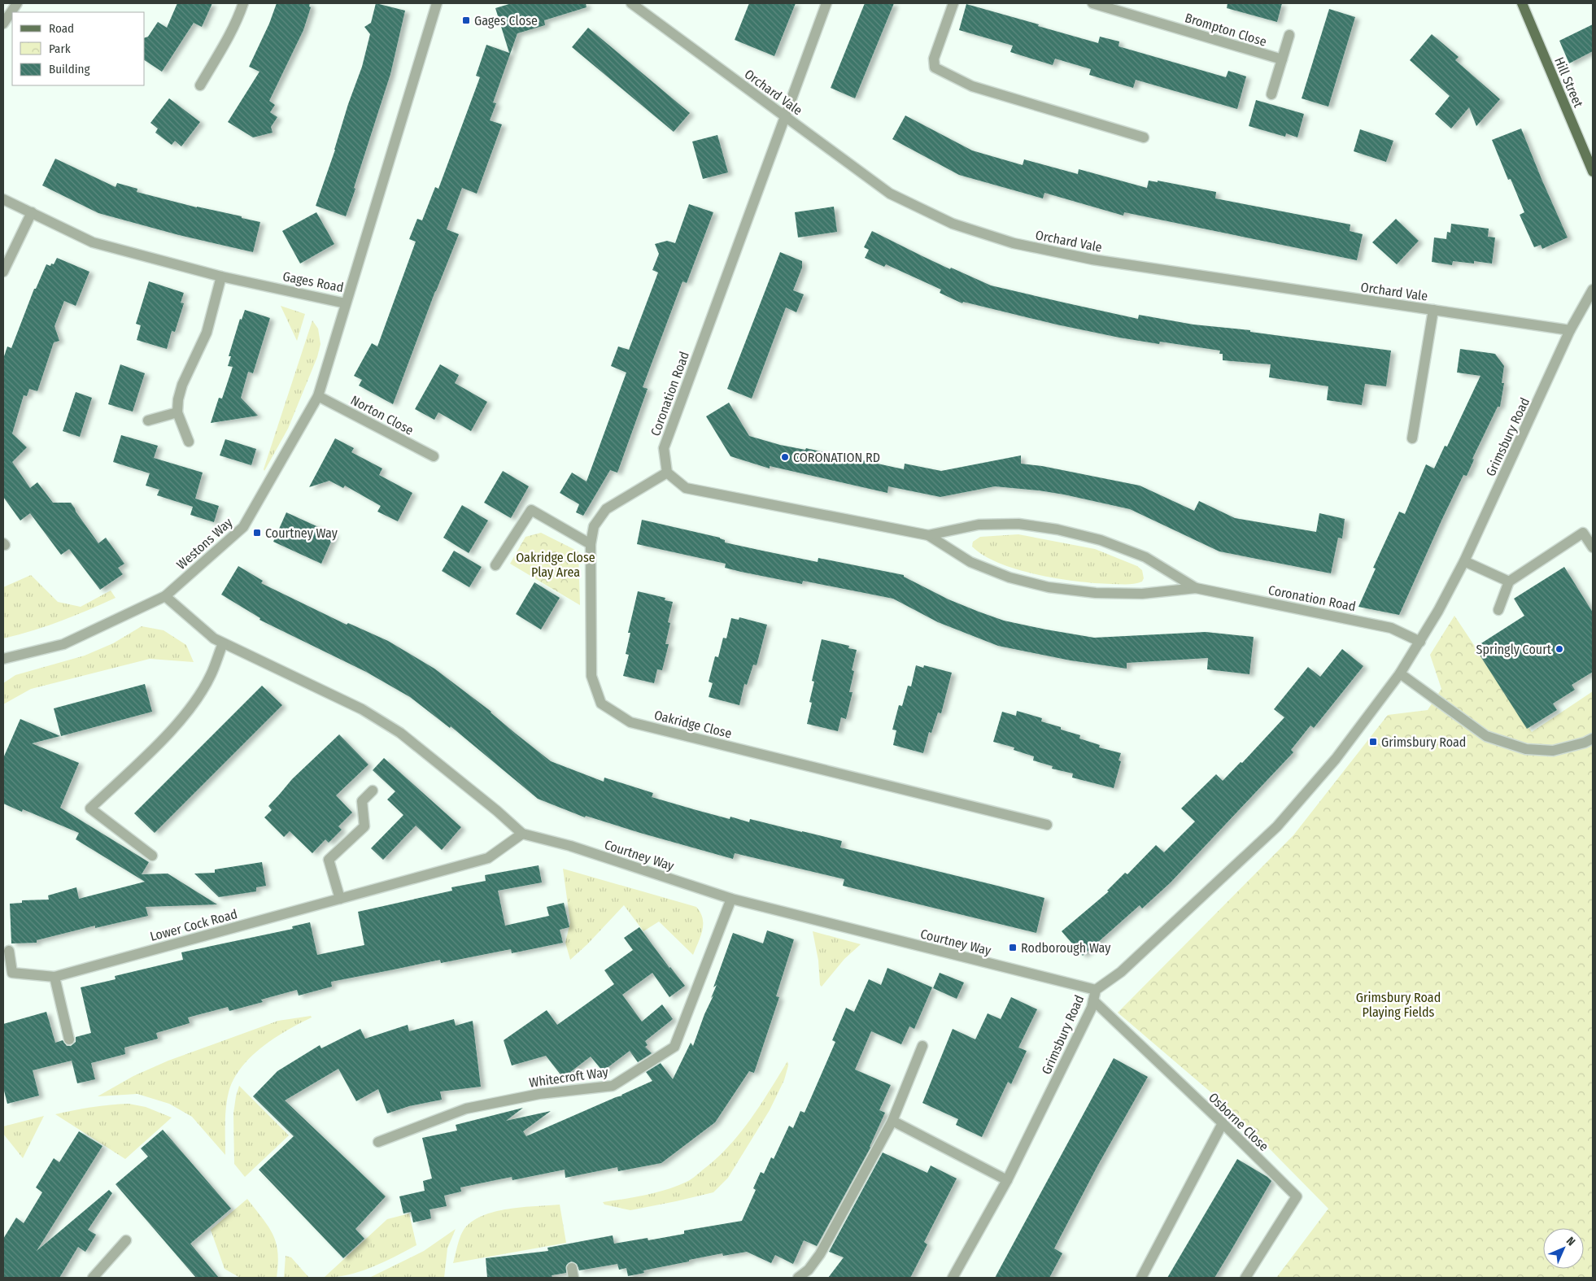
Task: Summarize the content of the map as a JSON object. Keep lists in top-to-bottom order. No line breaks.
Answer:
{"streets":{"main road":["Hill Street"],"street":["Brompton Close","Orchard Vale","Gages Road","Coronation Road","Norton Close","Grimsbury Road","Westons Way","Oakridge Close","Courtney Way","Lower Cock Road","Whitecroft Way","Osborne Close"]},"crossings":[["Orchard Vale","Coronation Road"],["Orchard Vale","Grimsbury Road"],["Gages Road","Westons Way"],["Coronation Road","Grimsbury Road"],["Coronation Road","Oakridge Close"],["Norton Close","Westons Way"],["Grimsbury Road","Courtney Way"],["Grimsbury Road","Osborne Close"],["Westons Way","Courtney Way"],["Courtney Way","Lower Cock Road"],["Courtney Way","Whitecroft Way"]],"parks":["Oakridge Close Play Area","Grimsbury Road Playing Fields"],"places":{"transit":["Gages Close","Courtney Way","Grimsbury Road","Rodborough Way"],"other":["CORONATION RD","Springly Court"]},"legend":["Road","Park","Building"],"north":"top right"}
